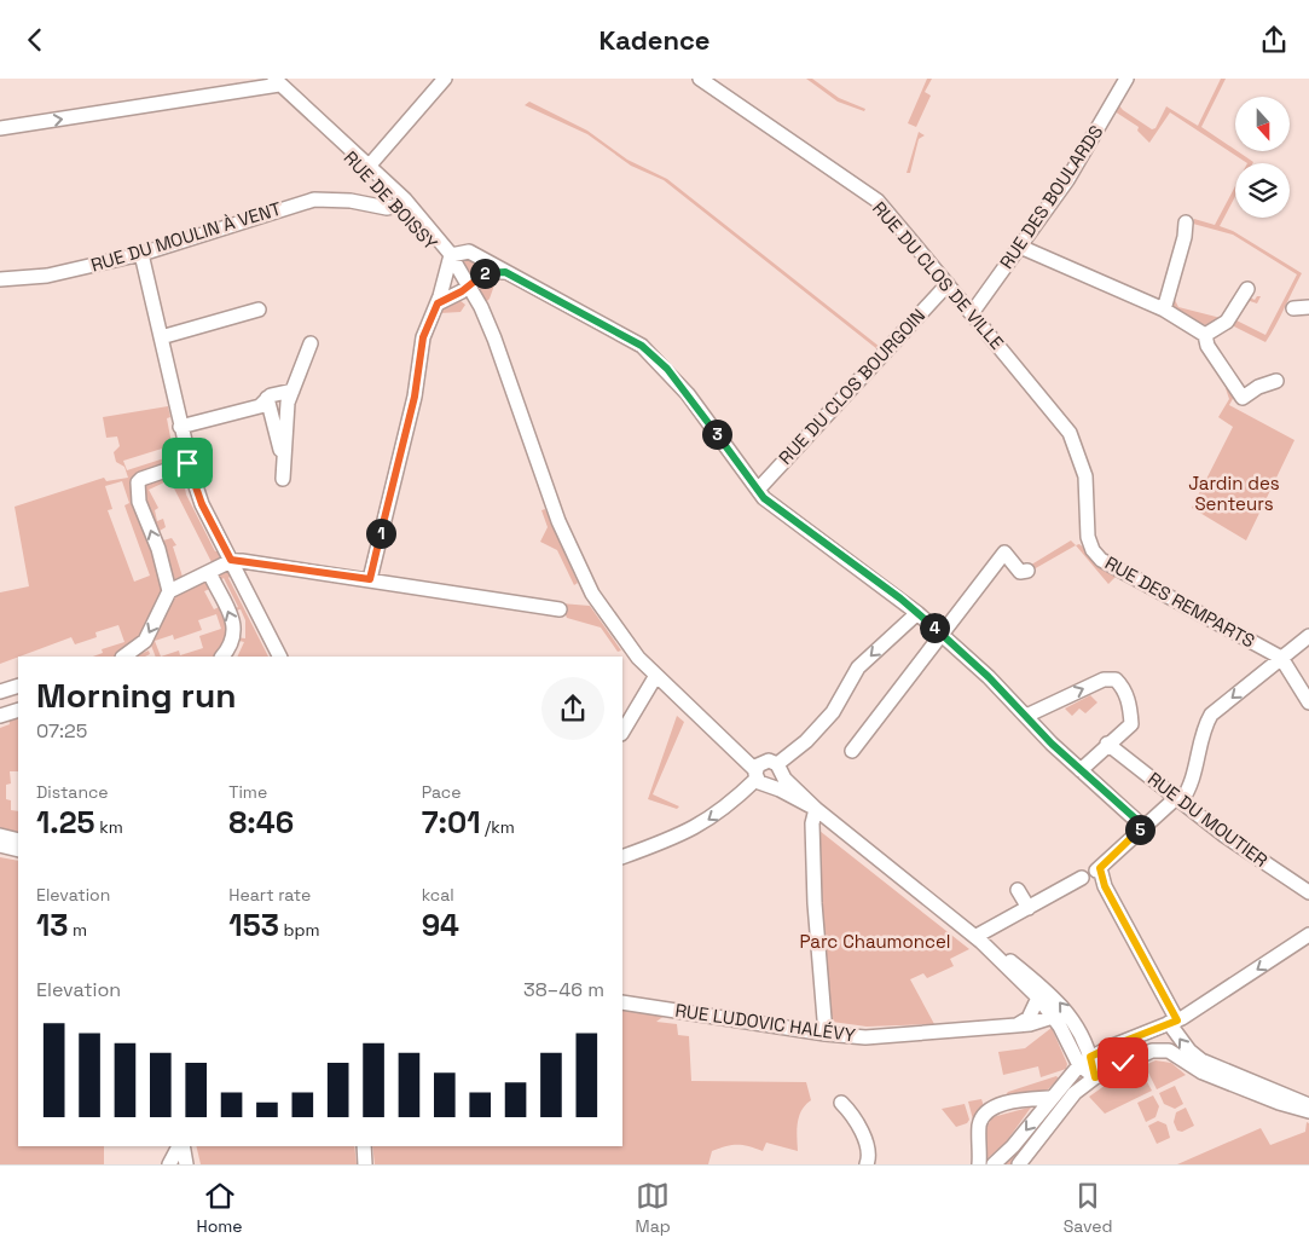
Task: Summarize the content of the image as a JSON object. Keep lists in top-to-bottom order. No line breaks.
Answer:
{"streets":{"street":["RUE DES BOULARDS","RUE DE BOISSY","RUE DU MOULIN À VENT","RUE DU CLOS DE VILLE","RUE DU CLOS BOURGOIN","RUE DES REMPARTS","RUE DU MOUTIER","RUE LUDOVIC HALÉVY"]},"crossings":[["RUE DES BOULARDS","RUE DU CLOS DE VILLE"],["RUE DE BOISSY","RUE DU MOULIN À VENT"],["RUE DE BOISSY","RUE DU CLOS BOURGOIN"],["RUE DU CLOS DE VILLE","RUE DU CLOS BOURGOIN"],["RUE DU CLOS DE VILLE","RUE DES REMPARTS"]],"parks":["Jardin des Senteurs","Parc Chaumoncel"],"north":"bottom","page":{"header":"Kadence","pins":["2","3","1","4","5"],"heading":["Morning run","07:25"],"stats":[["Distance","1.25 km"],["Time","8:46"],["Pace","7:01 /km"],["Elevation","13 m"],["Heart rate","153 bpm"],["kcal","94"]],"chart":["Elevation","38–46 m"],"tabs":["Home","Map","Saved"]}}
